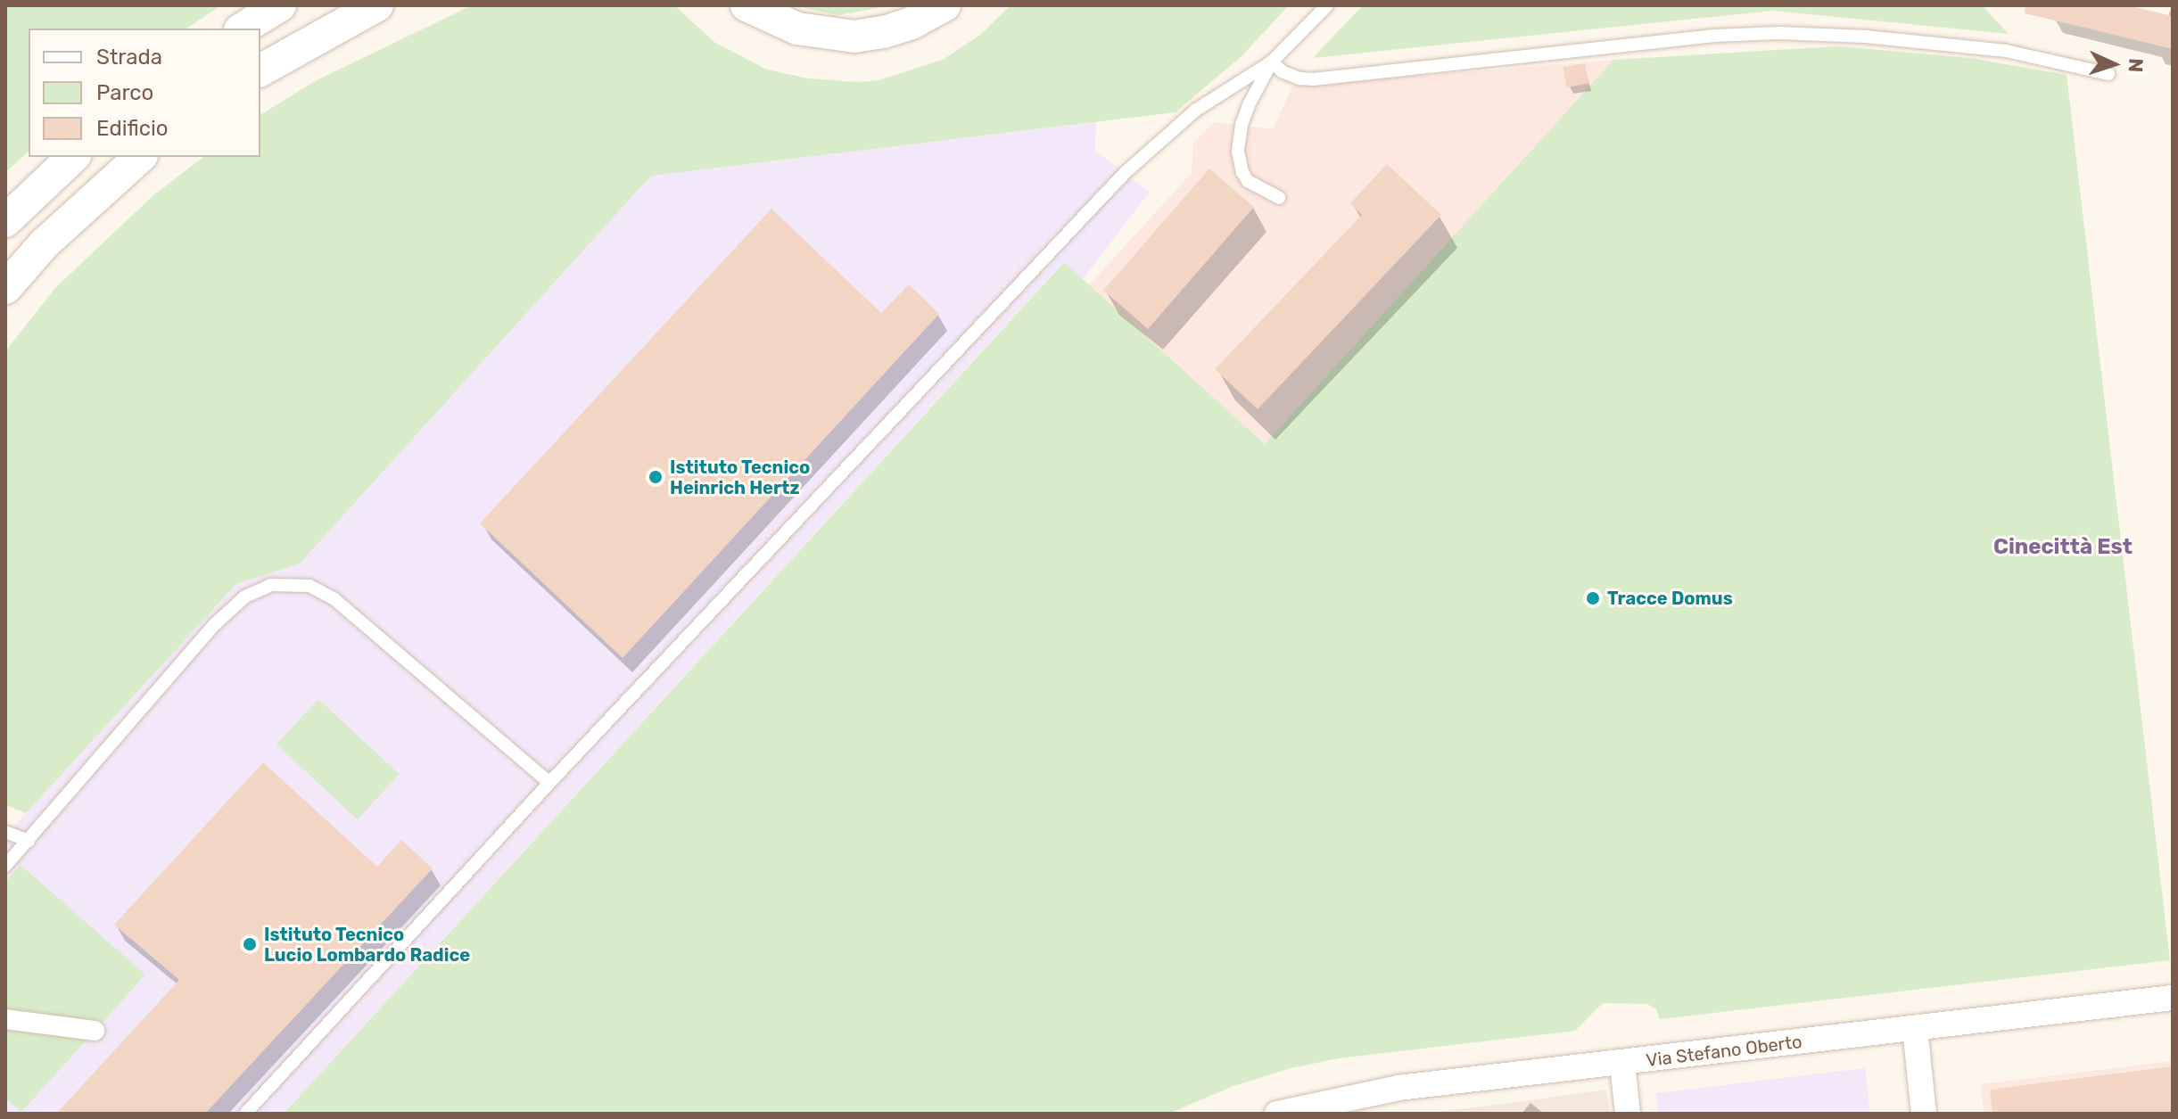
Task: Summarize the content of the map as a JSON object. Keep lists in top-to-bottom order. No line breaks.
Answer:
{"streets":{"street":["Via Stefano Oberto"]},"districts":["Cinecittà Est"],"places":["Istituto Tecnico Heinrich Hertz","Tracce Domus","Istituto Tecnico Lucio Lombardo Radice"],"legend":["Strada","Parco","Edificio"],"north":"right"}
